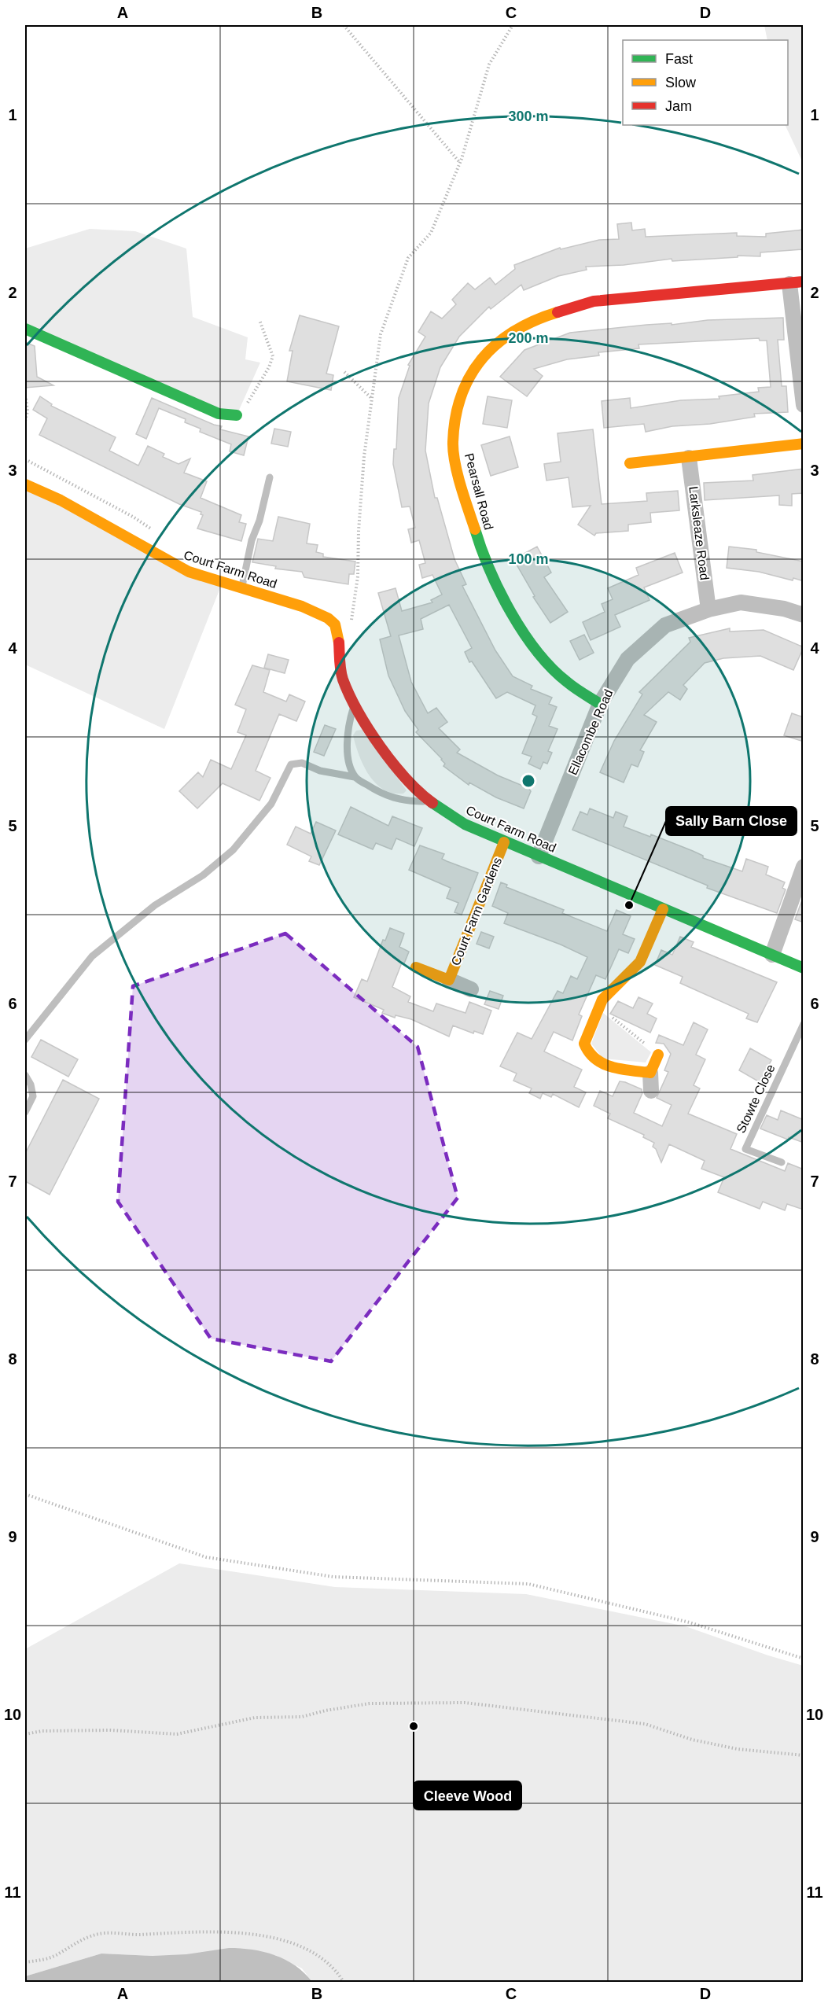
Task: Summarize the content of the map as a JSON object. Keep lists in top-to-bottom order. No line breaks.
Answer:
{"streets":{"street":["Pearsall Road","Larksleaze Road","Court Farm Road","Ellacombe Road","Court Farm Gardens"],"lane":["Stowte Close"]},"crossings":[["Pearsall Road","Ellacombe Road"],["Larksleaze Road","Ellacombe Road"],["Court Farm Road","Ellacombe Road"],["Court Farm Road","Court Farm Gardens"]],"places":["Sally Barn Close","Cleeve Wood"],"legend":["Fast","Slow","Jam"],"grid":{"columns":["A","B","C","D"],"rows":["1","2","3","4","5","6","7","8","9","10","11"]},"rings":["300 m","200 m","100 m"]}
